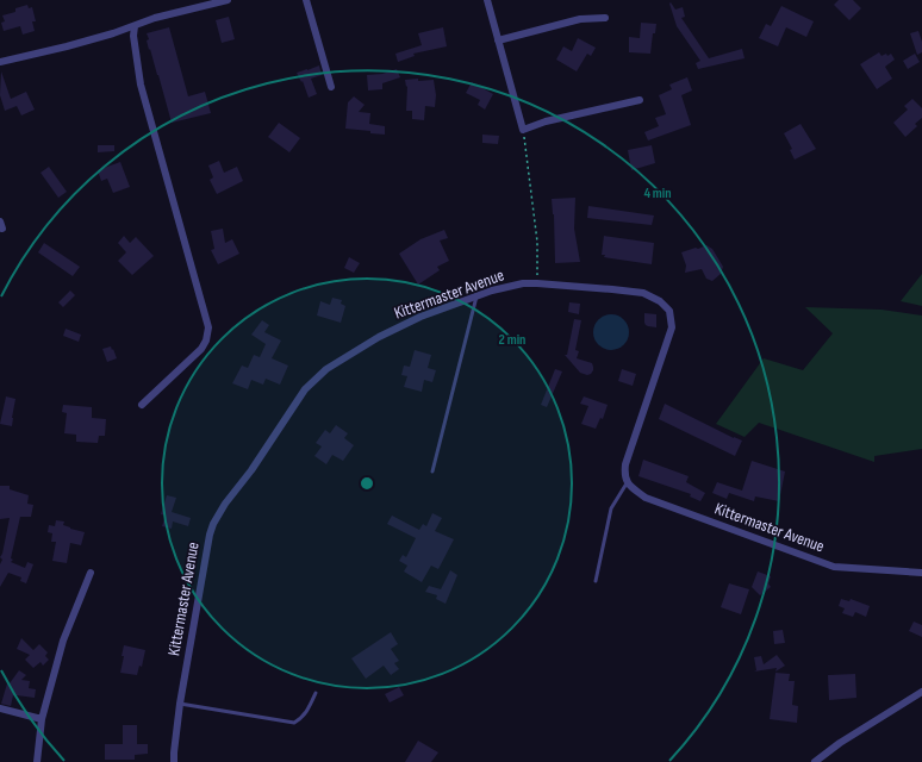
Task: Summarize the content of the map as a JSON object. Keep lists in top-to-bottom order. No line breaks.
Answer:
{"streets":{"street":["Kittermaster Avenue"]},"rings":["4 min","2 min"]}
